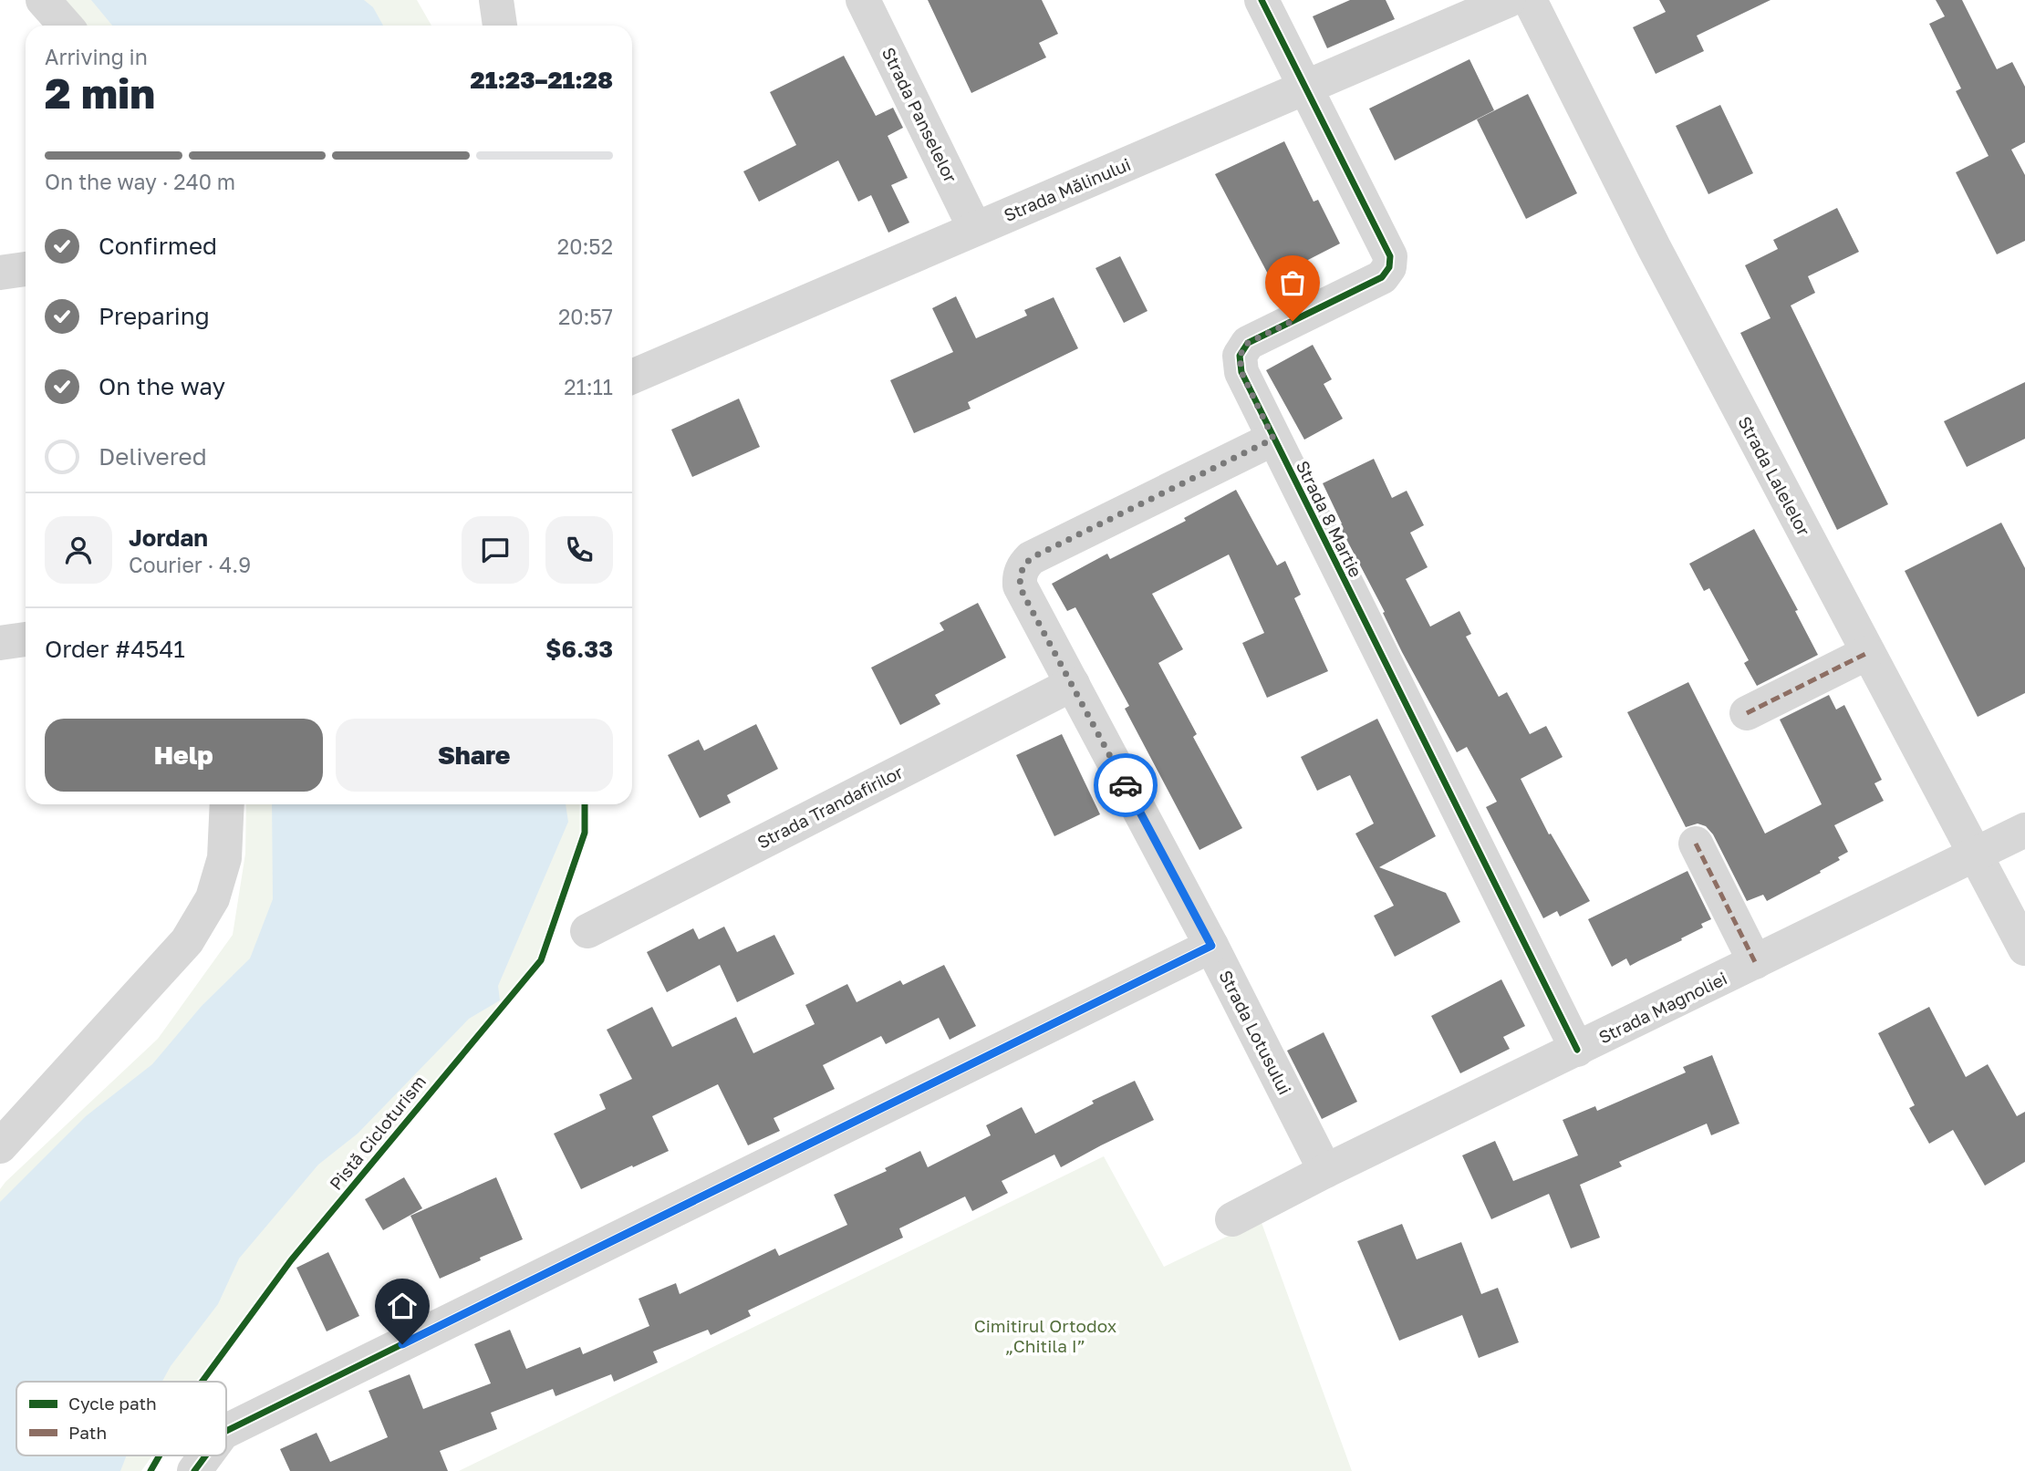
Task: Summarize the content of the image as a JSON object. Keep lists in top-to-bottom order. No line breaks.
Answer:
{"streets":{"street":["Strada Panselelor","Strada Mălinului","Strada Lalelelor","Strada 8 Martie","Strada Trandafirilor","Strada Magnoliei","Strada Lotusului"],"cycle path":["Pistă Cicloturism"]},"crossings":[["Strada Panselelor","Strada Mălinului"],["Strada Mălinului","Strada 8 Martie"],["Strada Lalelelor","Strada Magnoliei"],["Strada 8 Martie","Strada Magnoliei"],["Strada 8 Martie","Strada Lotusului"],["Strada Trandafirilor","Strada Lotusului"],["Strada Magnoliei","Strada Lotusului"]],"parks":["Cimitirul Ortodox „Chitila I”"],"legend":["Cycle path","Path"],"page":{"heading":["2 min","Arriving in","21:23–21:28"],"panel":["Jordan","Courier · 4.9","Order #4541","$6.33"],"bar":"On the way · 240 m","list":[["Confirmed","20:52"],["Preparing","20:57"],["On the way","21:11"],"Delivered"],"buttons":["Help","Share"]}}
